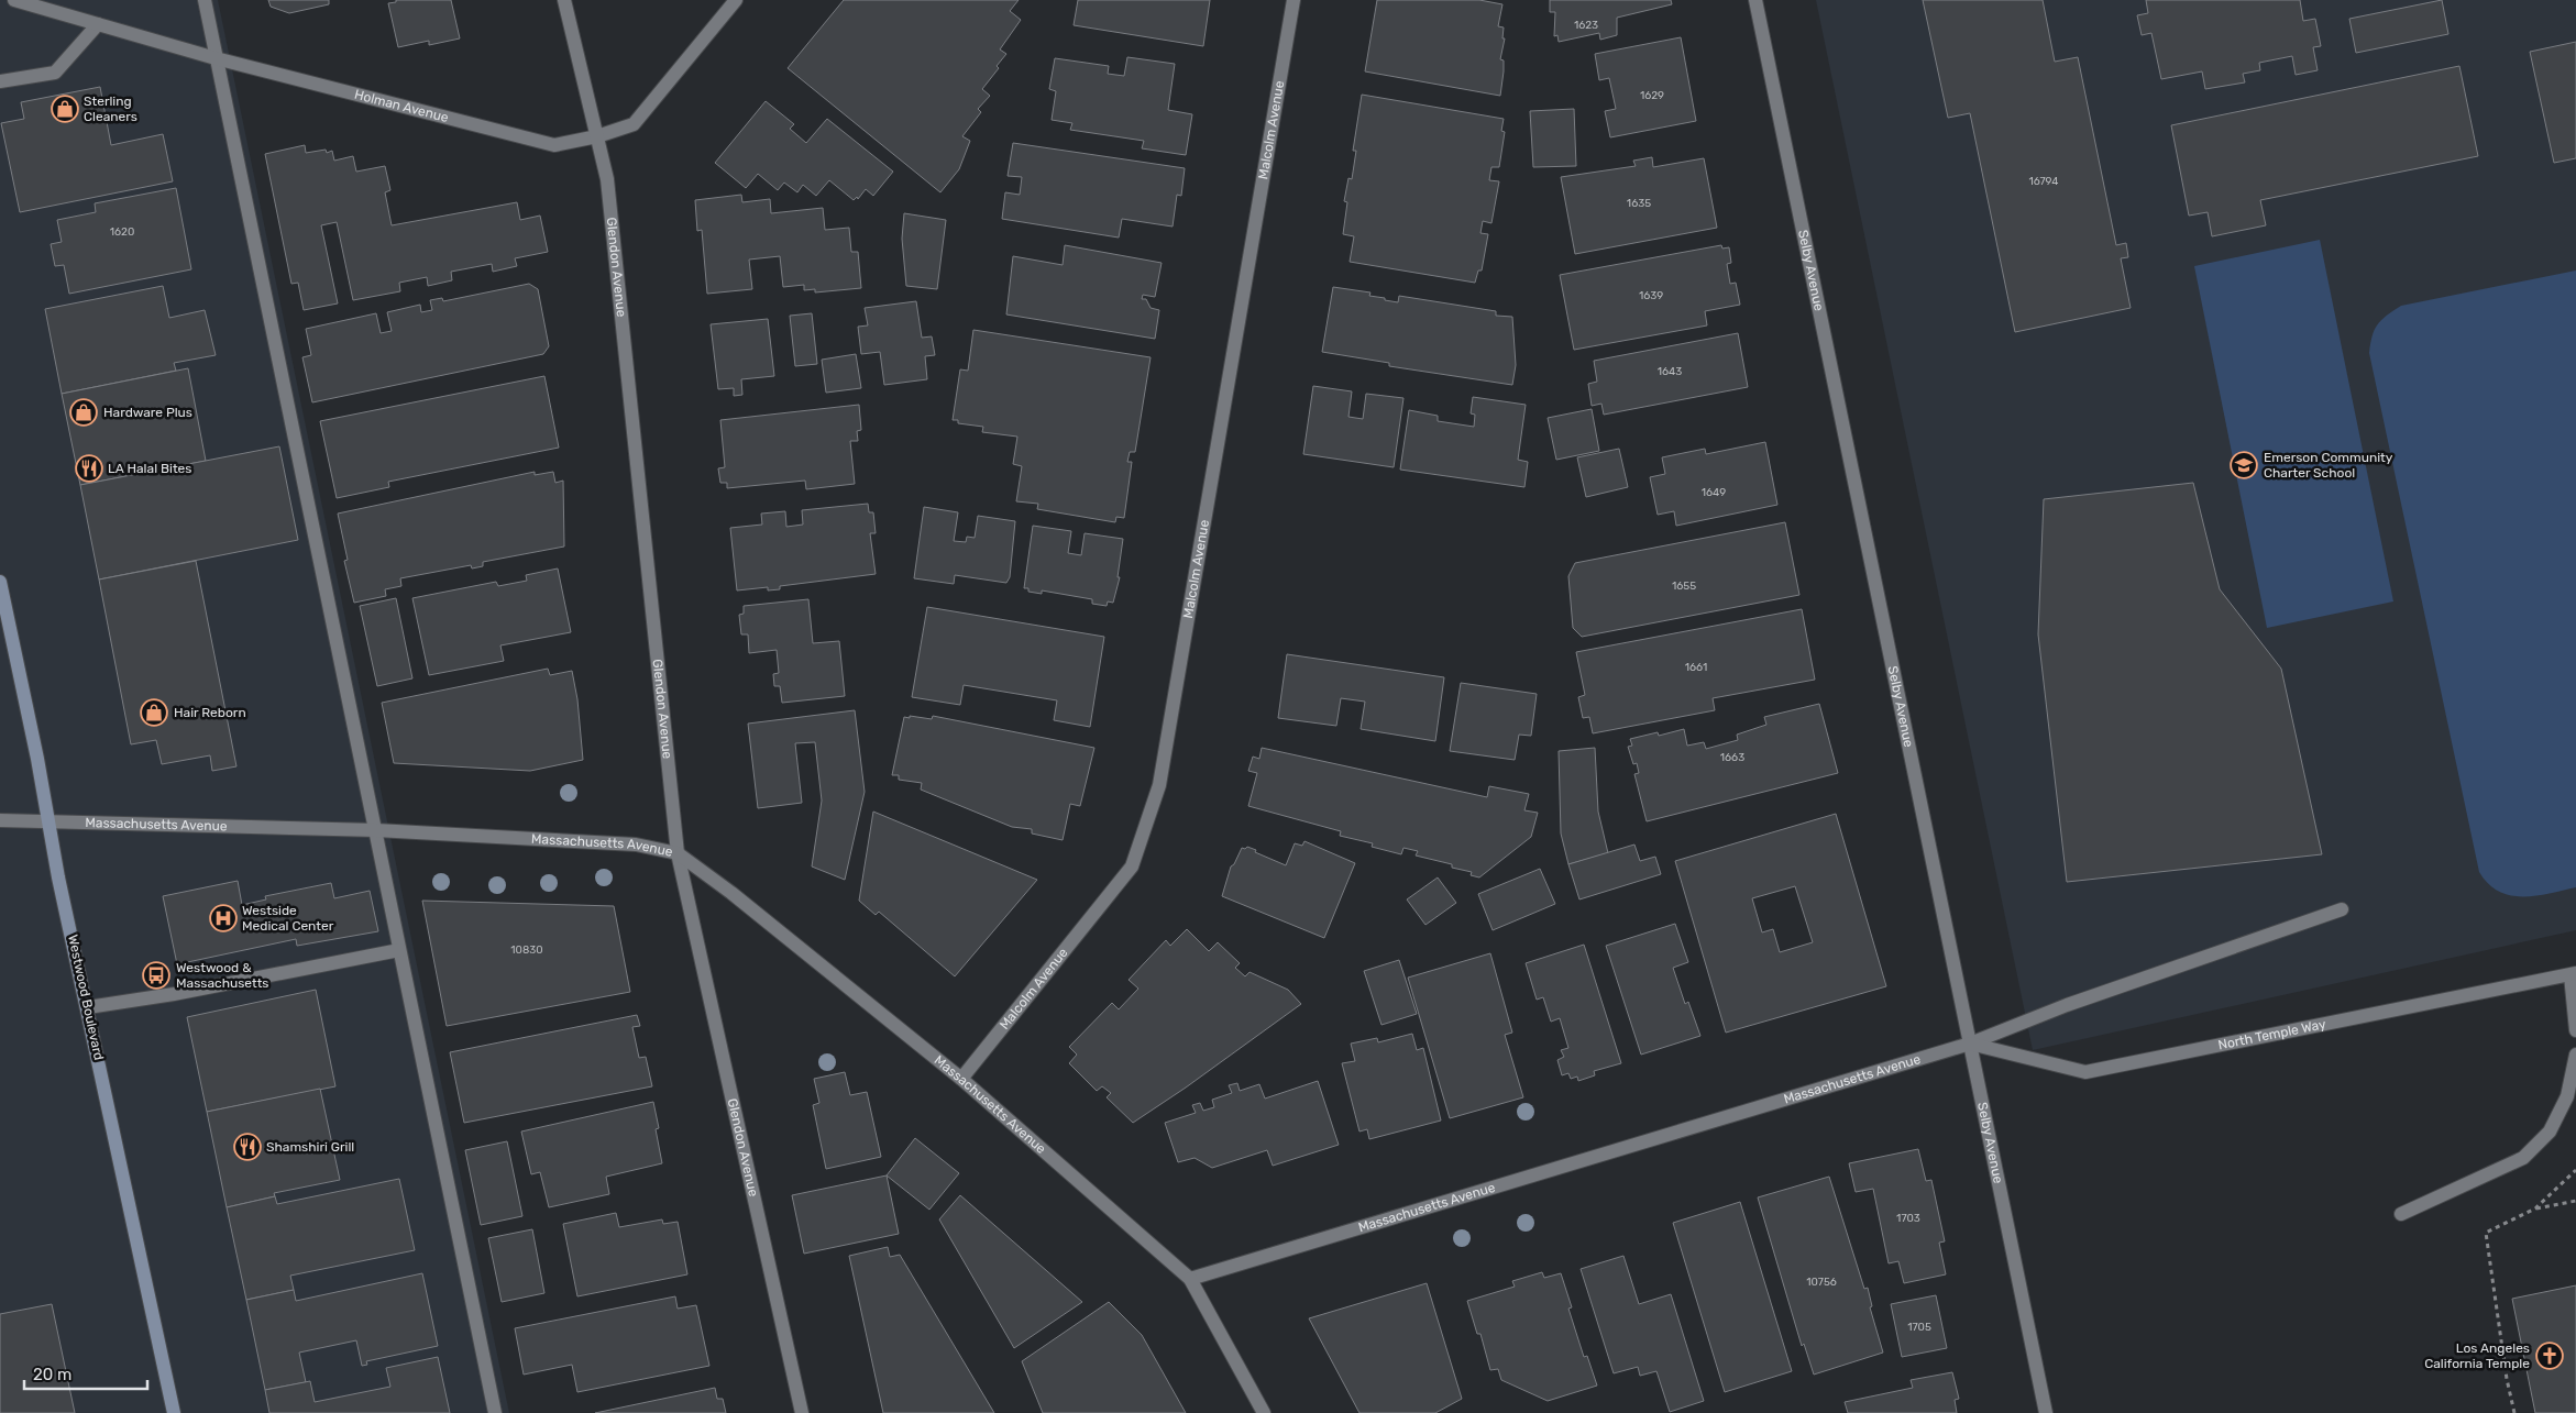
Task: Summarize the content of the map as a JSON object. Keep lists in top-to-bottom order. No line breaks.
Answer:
{"streets":{"main road":["Westwood Boulevard"],"street":["Holman Avenue","Malcolm Avenue","Glendon Avenue","Selby Avenue","Massachusetts Avenue","North Temple Way"]},"crossings":[["Holman Avenue","Glendon Avenue"],["Malcolm Avenue","Massachusetts Avenue"],["Glendon Avenue","Massachusetts Avenue"],["Selby Avenue","Massachusetts Avenue"],["Selby Avenue","North Temple Way"],["Massachusetts Avenue","Westwood Boulevard"],["Massachusetts Avenue","North Temple Way"]],"places":{"shop":["Sterling Cleaners","Hardware Plus","Hair Reborn"],"school or university":["Emerson Community Charter School"],"restaurant":["LA Halal Bites","Shamshiri Grill"],"hospital":["Westside Medical Center"],"bus stop":["Westwood & Massachusetts"],"church":["Los Angeles California Temple"]},"house_numbers":["1623","1629","16794","1635","1620","1639","1643","1649","1655","1661","1663","10830","1703","10756","1705"],"scale_bar":"20 m"}
